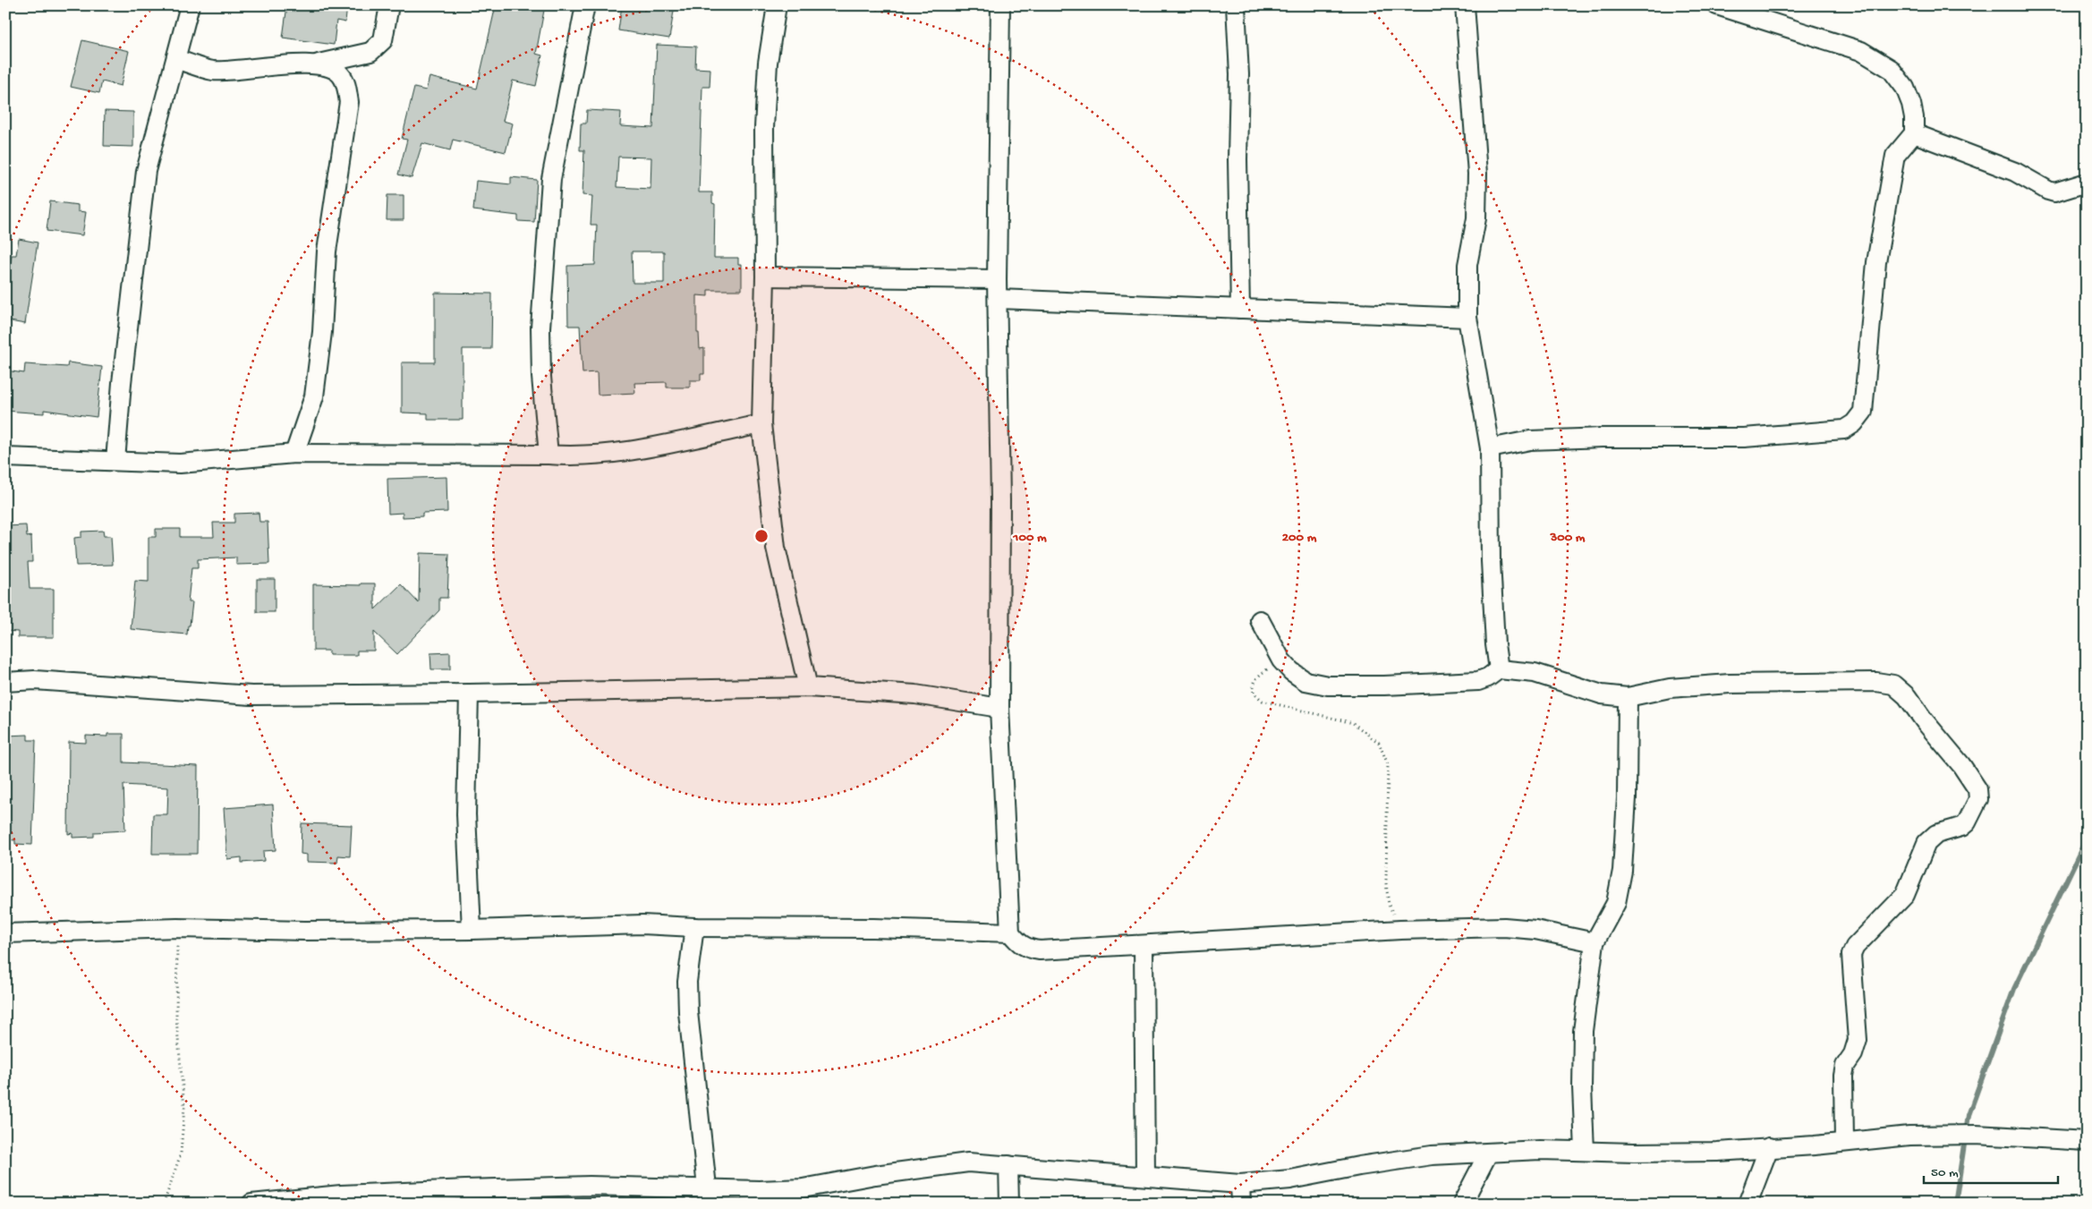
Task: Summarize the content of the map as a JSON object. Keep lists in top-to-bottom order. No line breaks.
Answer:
{"scale_bar":"50 m","rings":["100 m","200 m","300 m"]}
